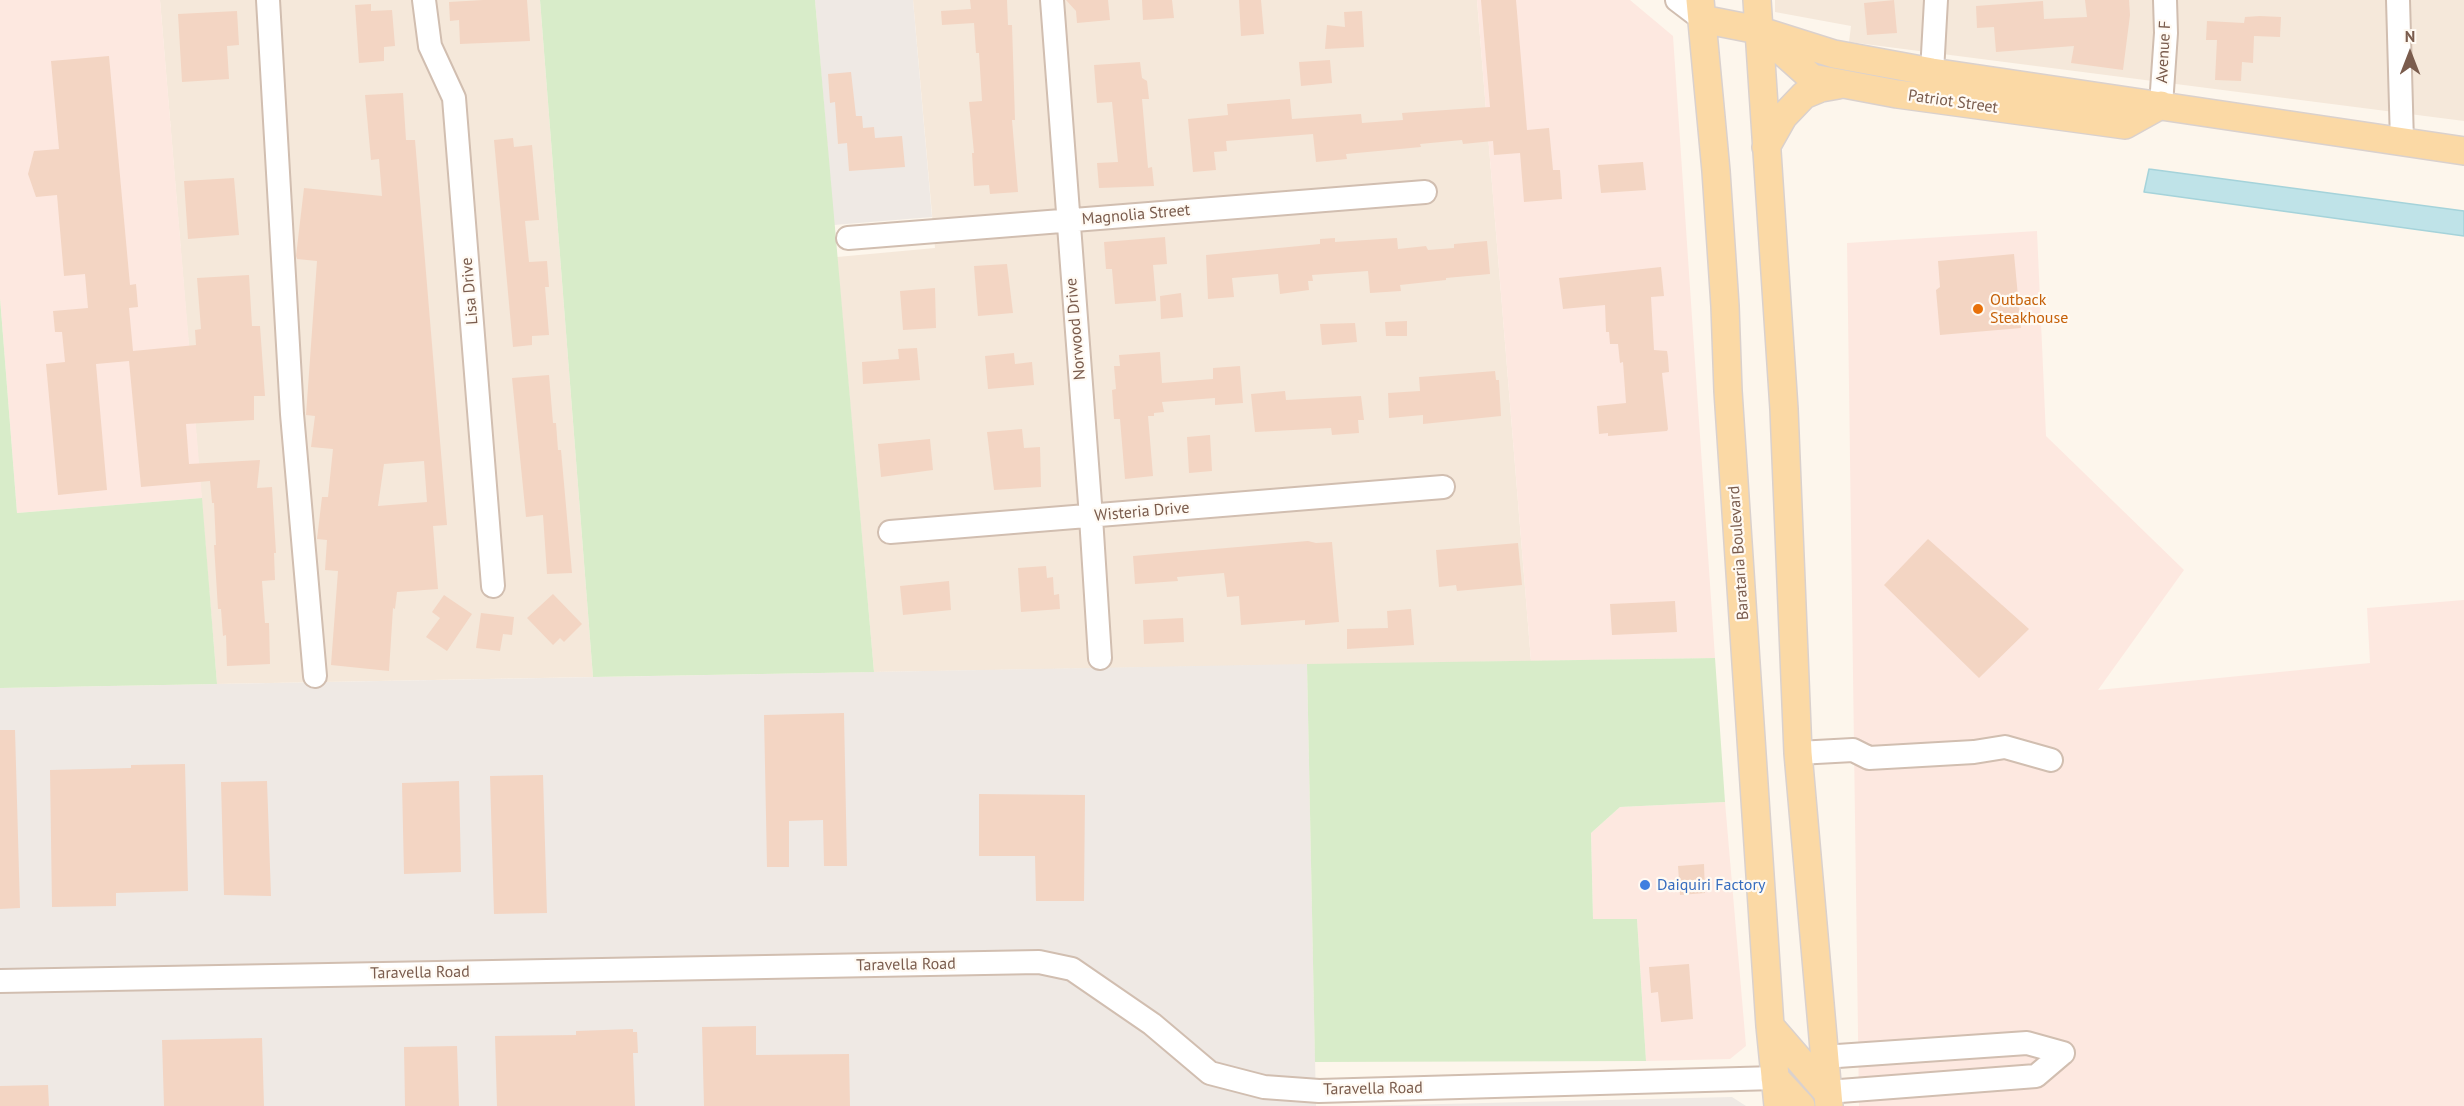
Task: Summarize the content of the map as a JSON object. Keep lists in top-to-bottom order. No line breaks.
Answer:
{"streets":{"main road":["Patriot Street","Barataria Boulevard"],"street":["Avenue F","Magnolia Street","Lisa Drive","Norwood Drive","Wisteria Drive","Taravella Road"]},"crossings":[["Avenue F","Patriot Street"],["Patriot Street","Barataria Boulevard"],["Magnolia Street","Norwood Drive"],["Norwood Drive","Wisteria Drive"],["Barataria Boulevard","Taravella Road"]],"places":["Outback Steakhouse","Daiquiri Factory"],"north":"top"}
